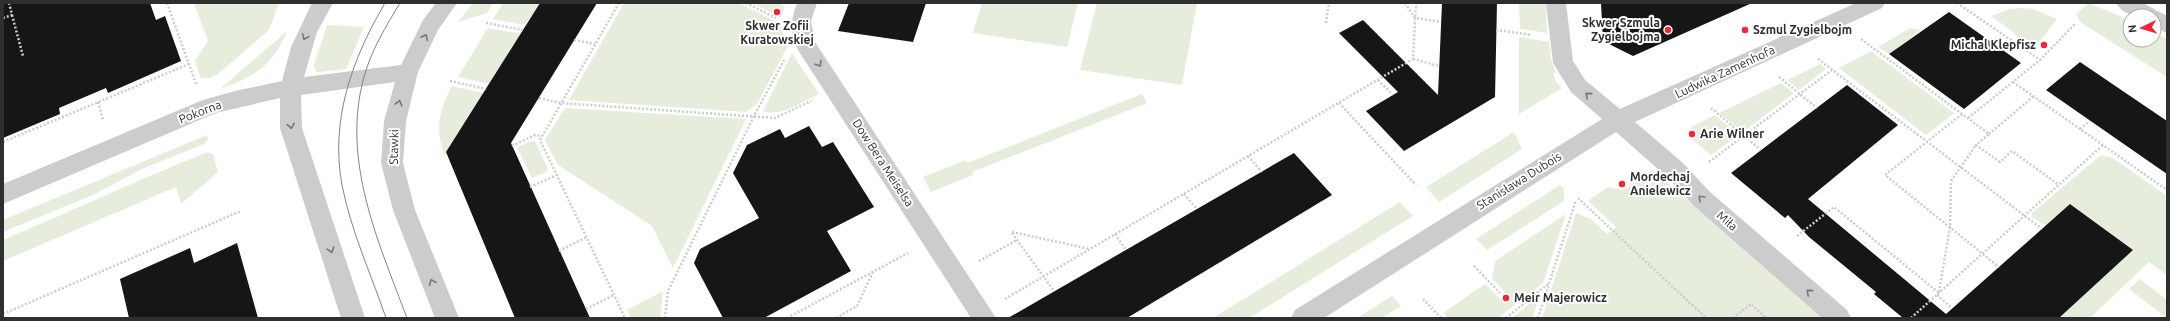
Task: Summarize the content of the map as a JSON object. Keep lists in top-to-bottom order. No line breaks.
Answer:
{"streets":{"street":["Ludwika Zamenhofa","Pokorna","Stawki","Dow Bera Meiselsa","Stanisława Dubois","Miła"]},"crossings":[["Ludwika Zamenhofa","Stanisława Dubois"],["Ludwika Zamenhofa","Miła"],["Pokorna","Stawki"],["Stanisława Dubois","Miła"]],"one_way":["Dow Bera Meiselsa","Miła"],"places":["Skwer Zofii Kuratowskiej","Skwer Szmula Zygielbojma","Szmul Zygielbojm","Michal Klepfisz","Arie Wilner","Mordechaj Anielewicz","Meir Majerowicz"],"north":"left"}
